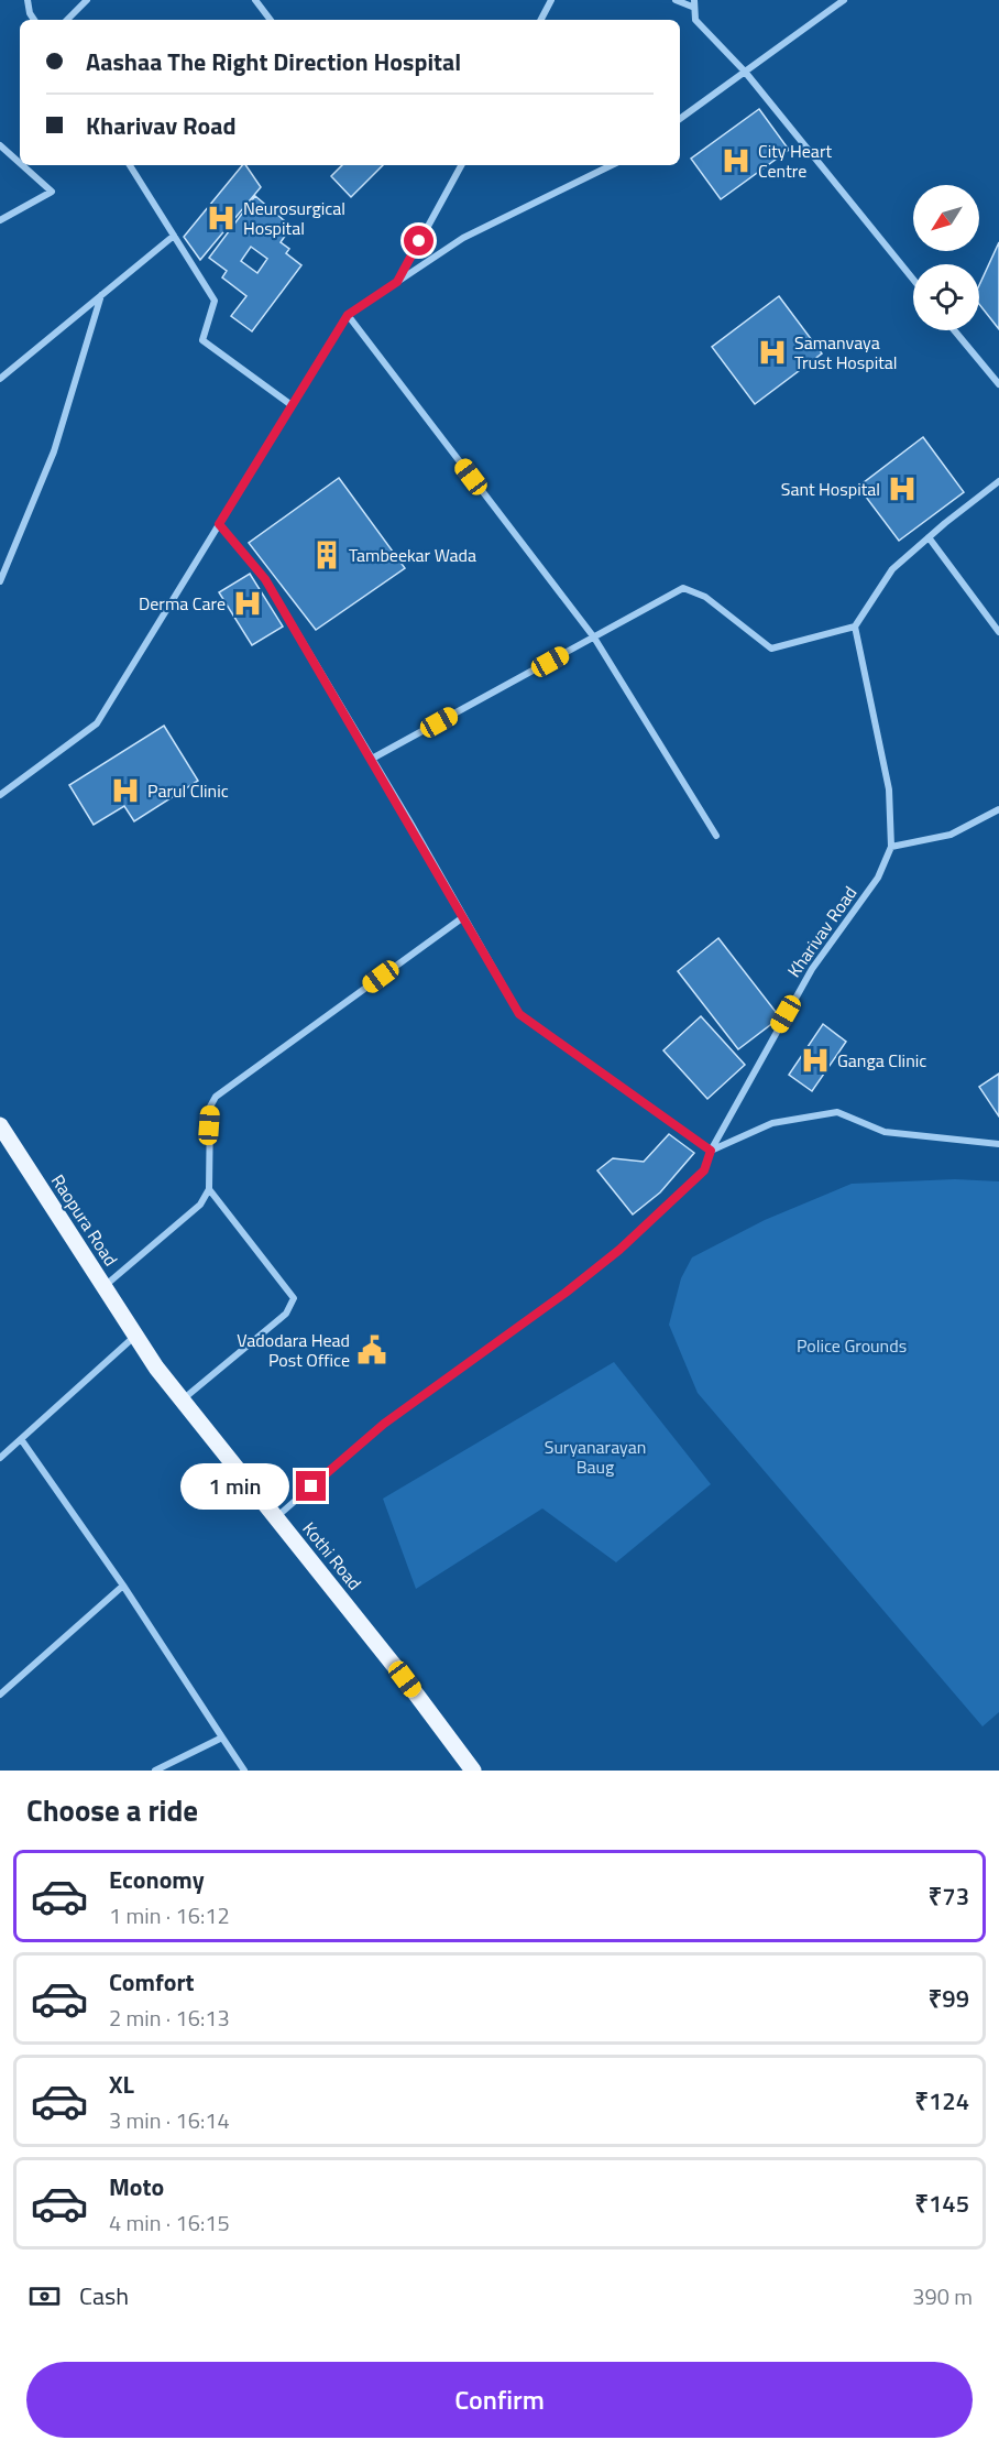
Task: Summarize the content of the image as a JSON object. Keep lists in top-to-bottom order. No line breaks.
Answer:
{"streets":{"main road":["Raopura Road","Kothi Road"],"street":["Kharivav Road"]},"crossings":[["Kharivav Road","Kothi Road"],["Raopura Road","Kothi Road"]],"parks":["Police Grounds","Suryanarayan Baug"],"places":{"hospital":["City Heart Centre","Neurosurgical Hospital","Samanvaya Trust Hospital","Sant Hospital","Derma Care","Parul Clinic","Ganga Clinic"],"building":["Tambeekar Wada"],"public building":["Vadodara Head Post Office"]},"north":"bottom left","page":{"banner":["Aashaa The Right Direction Hospital","Kharivav Road"],"bubble":"1 min","heading":"Choose a ride","list":[{"name":"Economy","note":"1 min · 16:12","value":"₹73"},{"name":"Comfort","note":"2 min · 16:13","value":"₹99"},{"name":"XL","note":"3 min · 16:14","value":"₹124"},{"name":"Moto","note":"4 min · 16:15","value":"₹145"}],"pay":["Cash","390 m"],"buttons":"Confirm"}}
